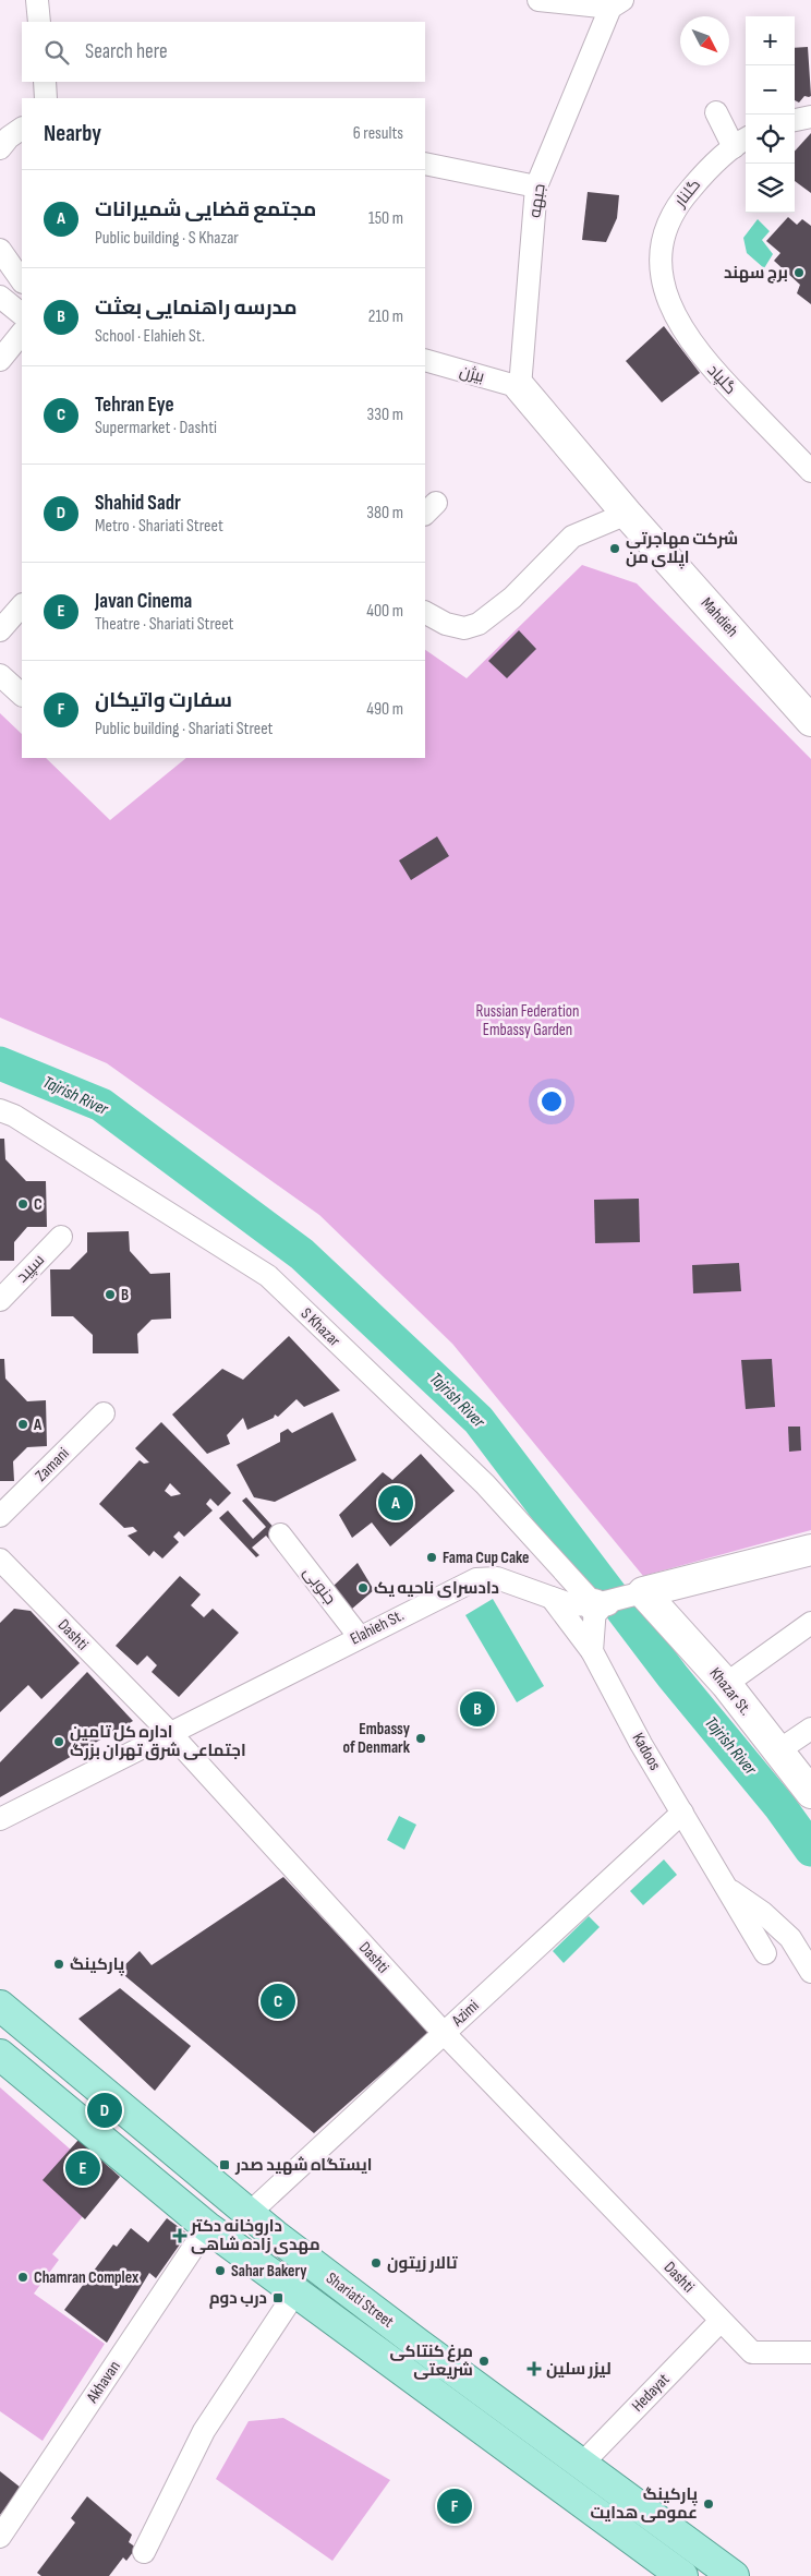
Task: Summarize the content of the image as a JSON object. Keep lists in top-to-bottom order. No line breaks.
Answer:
{"streets":{"main road":["Shariati Street"],"street":["گلنار","جبهه","بیژن","گلپاد","Mahdieh","سپید","S Khazar","Zamani","جنوبی","Elahieh St.","Dashti","Khazar St.","Kadoos","Azimi","Akhavan","Hedayat"]},"crossings":[["گلنار","گلپاد"],["جبهه","بیژن"],["جبهه","Mahdieh"],["بیژن","Mahdieh"],["S Khazar","Elahieh St."],["جنوبی","Elahieh St."],["Elahieh St.","Dashti"],["Elahieh St.","Khazar St."],["Elahieh St.","Kadoos"],["Dashti","Azimi"],["Dashti","Hedayat"],["Kadoos","Azimi"],["Azimi","Shariati Street"],["Shariati Street","Akhavan"],["Shariati Street","Hedayat"]],"water":["Tajrish River"],"parks":["Russian Federation Embassy Garden"],"places":{"other":["برج سهند","شرکت مهاجرتی اپلای من","C","B","A","Fama Cup Cake","دادسرای ناحیه یک","Embassy of Denmark","اداره کل تامین اجتماعی شرق تهران بزرگ","پارکینگ","تالار زیتون","Sahar Bakery","Chamran Complex","مرغ کنتاکی شریعتی","پارکینگ عمومی هدایت"],"transit":["ایستگاه شهید صدر","درب دوم"],"health":["داروخانه دکتر مهدی زاده شاهی","لیزر سلین"]},"north":"bottom right","page":{"map_buttons":["+","−"],"search":"Search here","heading":["Nearby","6 results"],"list":[{"mark":"A","name":"مجتمع قضایی شمیرانات","note":"Public building · S Khazar","value":"150 m"},{"mark":"B","name":"مدرسه راهنمایی بعثت","note":"School · Elahieh St.","value":"210 m"},{"mark":"C","name":"Tehran Eye","note":"Supermarket · Dashti","value":"330 m"},{"mark":"D","name":"Shahid Sadr","note":"Metro · Shariati Street","value":"380 m"},{"mark":"E","name":"Javan Cinema","note":"Theatre · Shariati Street","value":"400 m"},{"mark":"F","name":"سفارت واتیکان","note":"Public building · Shariati Street","value":"490 m"}],"pins":["A","B","C","D","E","F"]}}
